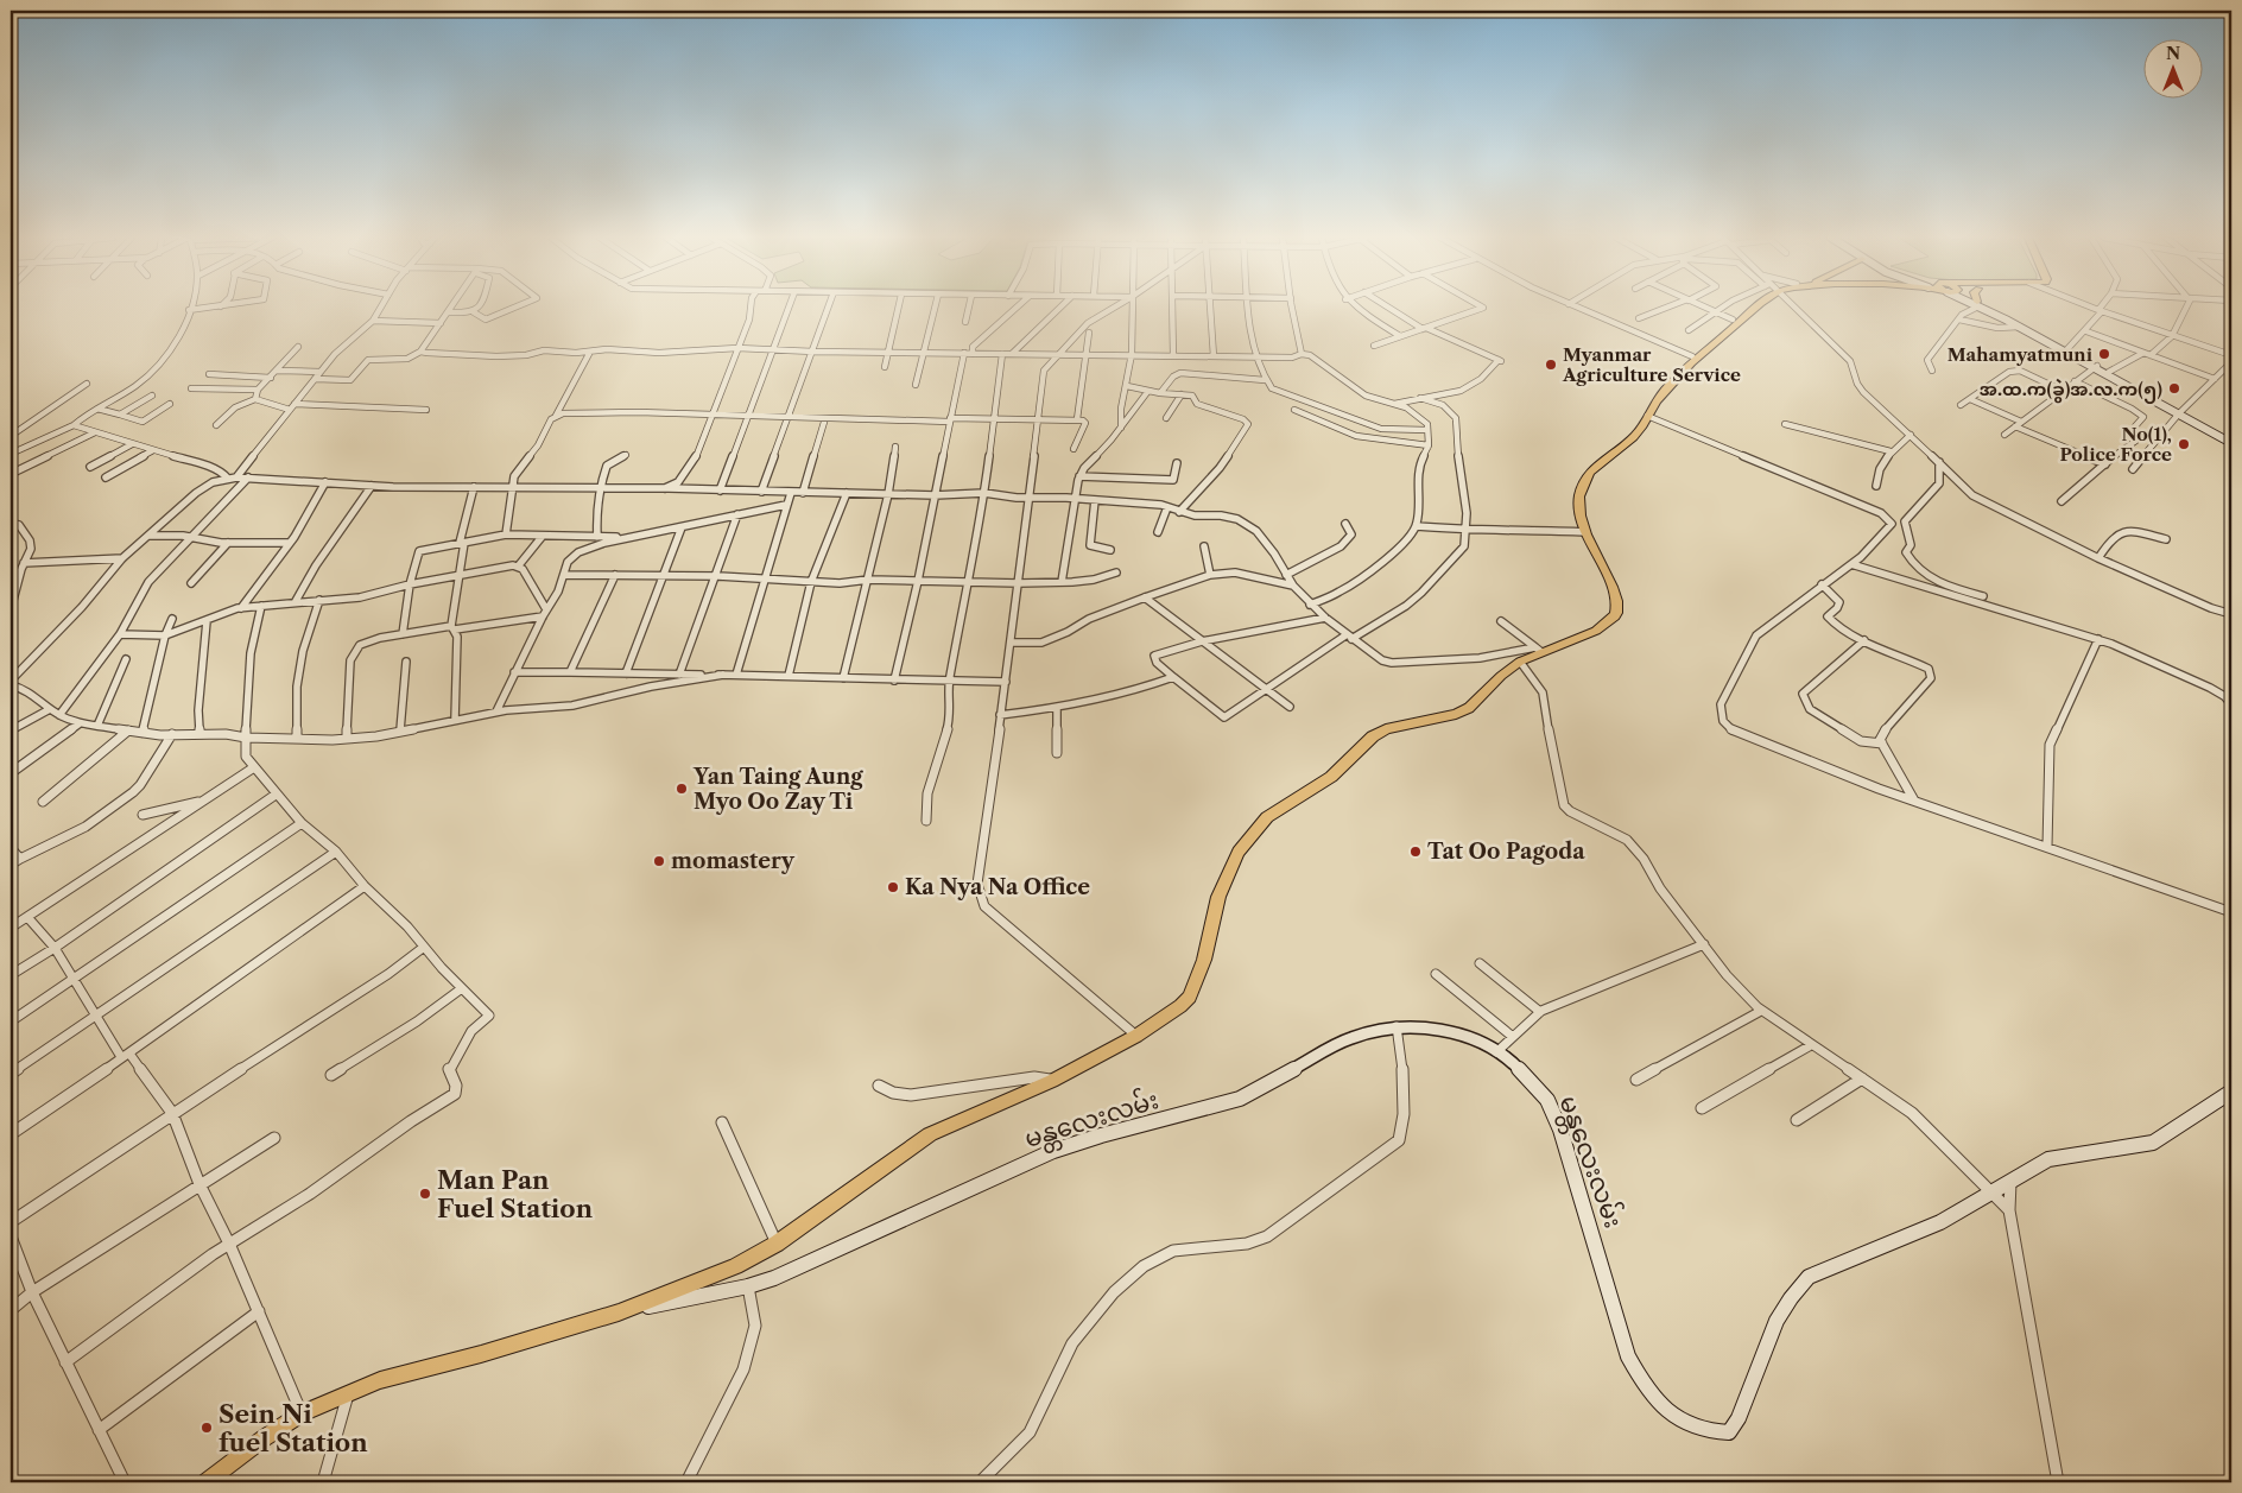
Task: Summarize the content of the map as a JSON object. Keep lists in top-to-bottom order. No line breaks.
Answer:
{"streets":{"main road":["မန္တလေးလမ်း"]},"places":["Mahamyatmuni","Myanmar Agriculture Service","အ.ထ.က(ခွဲ)အ.လ.က(၅)","No(1), Police Force","Yan Taing Aung Myo Oo Zay Ti","Tat Oo Pagoda","momastery","Ka Nya Na Office","Man Pan Fuel Station","Sein Ni fuel Station"],"north":"top"}
